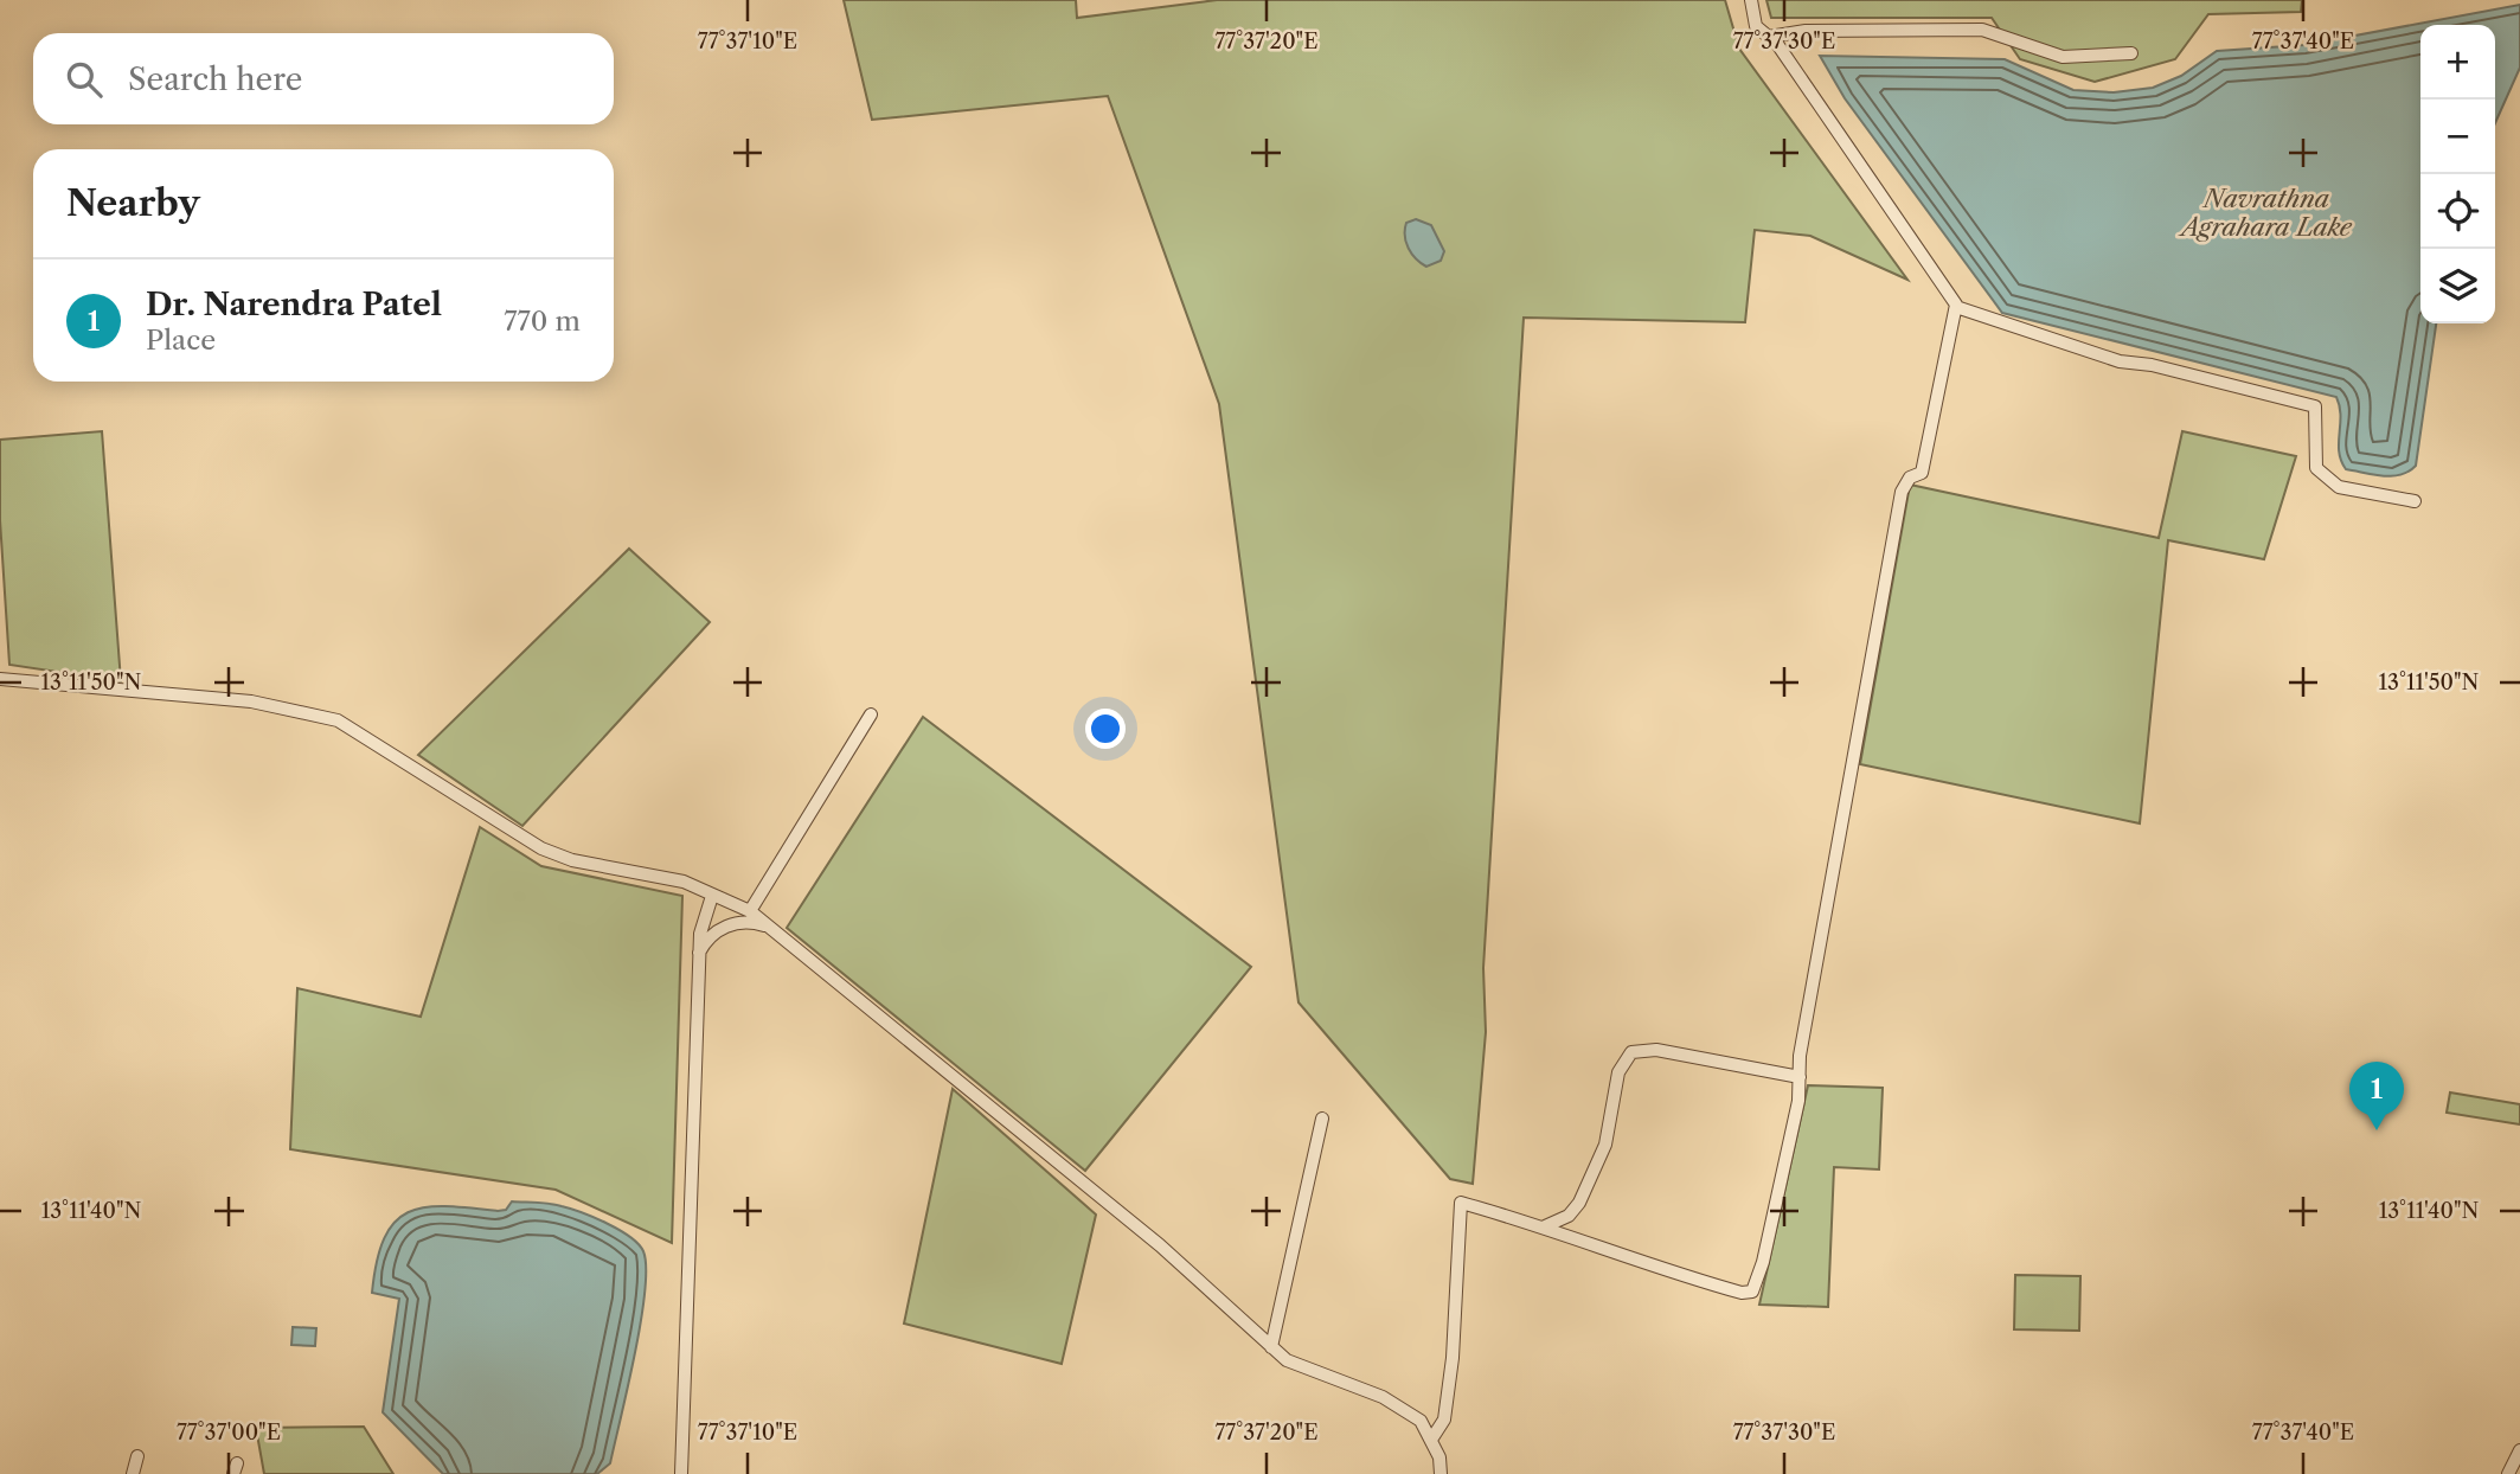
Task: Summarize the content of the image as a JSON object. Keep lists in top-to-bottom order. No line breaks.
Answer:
{"water":["Navrathna Agrahara Lake"],"page":{"map_buttons":["+","−"],"search":"Search here","heading":"Nearby","list":[{"mark":"1","name":"Dr. Narendra Patel","note":"Place","value":"770 m"}],"pins":"1"},"coordinates":["77°37'10\"E","77°37'20\"E","77°37'30\"E","77°37'40\"E","13°11'50\"N","13°11'40\"N","77°37'00\"E"]}
